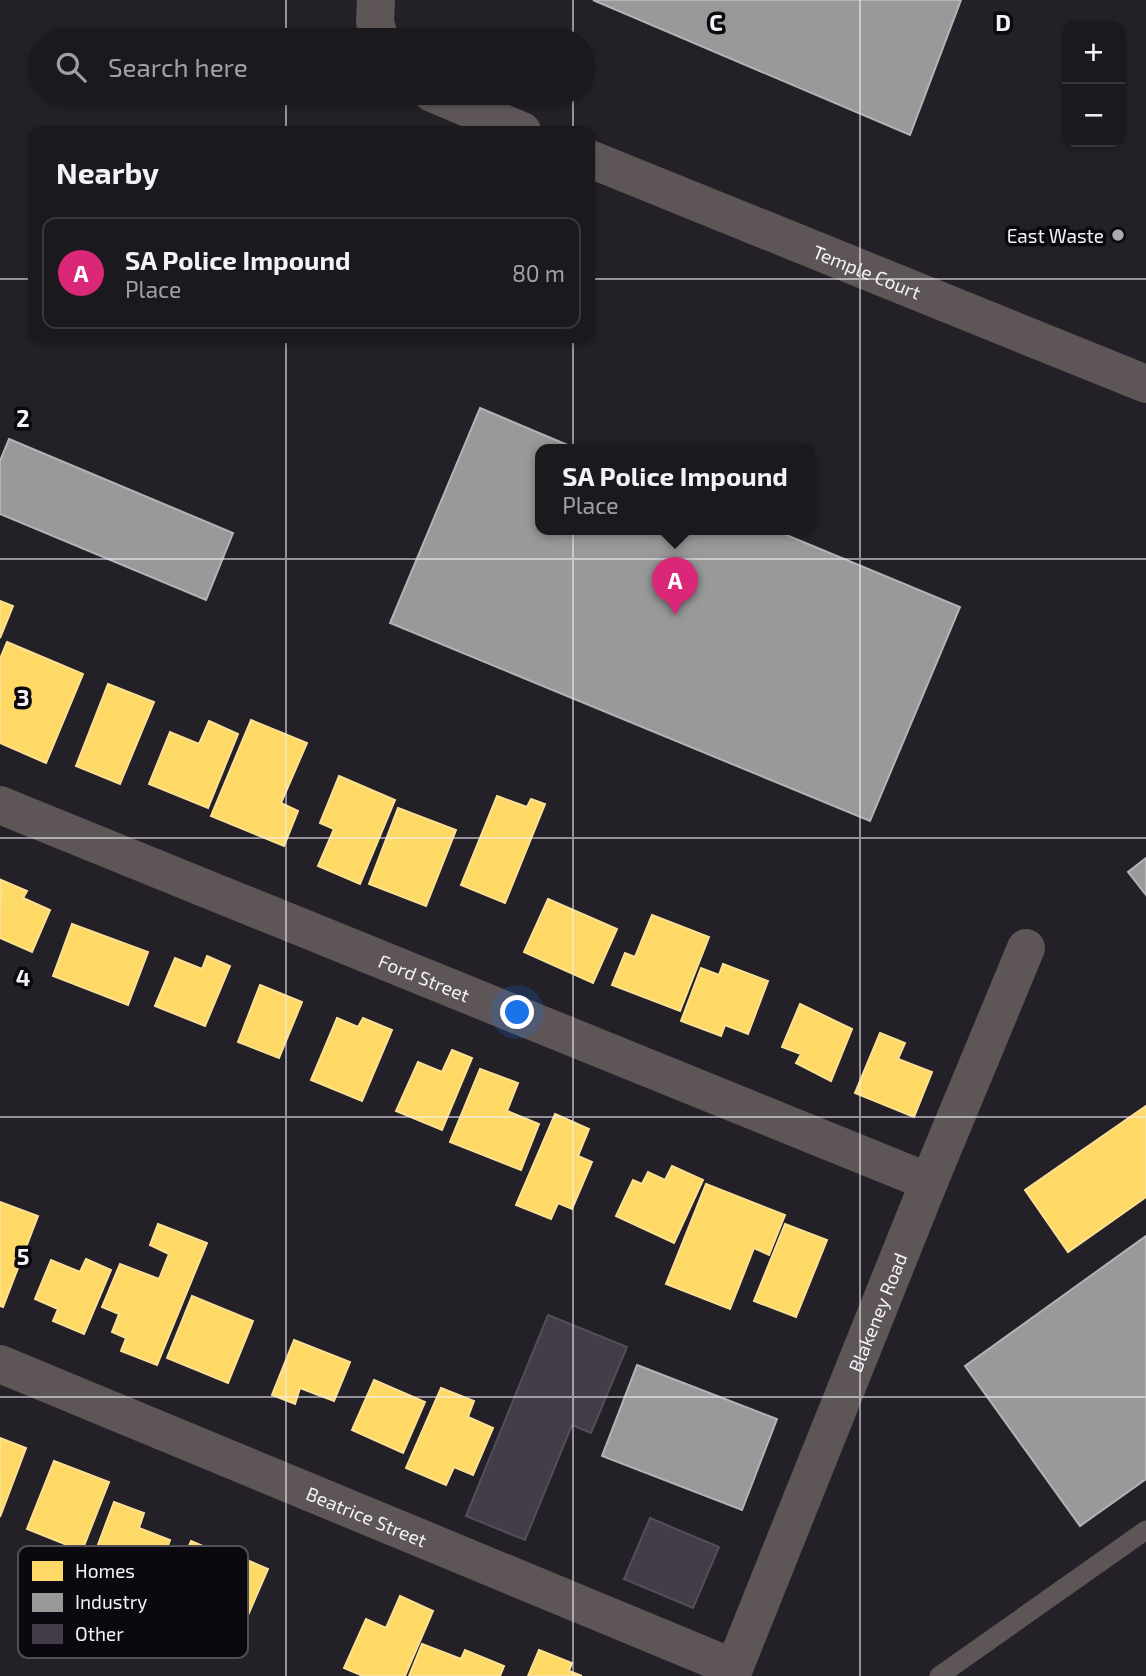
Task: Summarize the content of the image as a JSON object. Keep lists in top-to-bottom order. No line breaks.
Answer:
{"streets":{"street":["Temple Court","Ford Street","Blakeney Road","Beatrice Street"]},"crossings":[["Ford Street","Blakeney Road"],["Blakeney Road","Beatrice Street"]],"places":["East Waste"],"legend":["Homes","Industry","Other"],"page":{"map_buttons":["+","−"],"search":"Search here","heading":"Nearby","list":[{"mark":"A","name":"SA Police Impound","note":"Place","value":"80 m"}],"popup":["SA Police Impound","Place"],"pins":"A"},"grid":{"columns":["C","D"],"rows":["2","3","4","5"]}}
